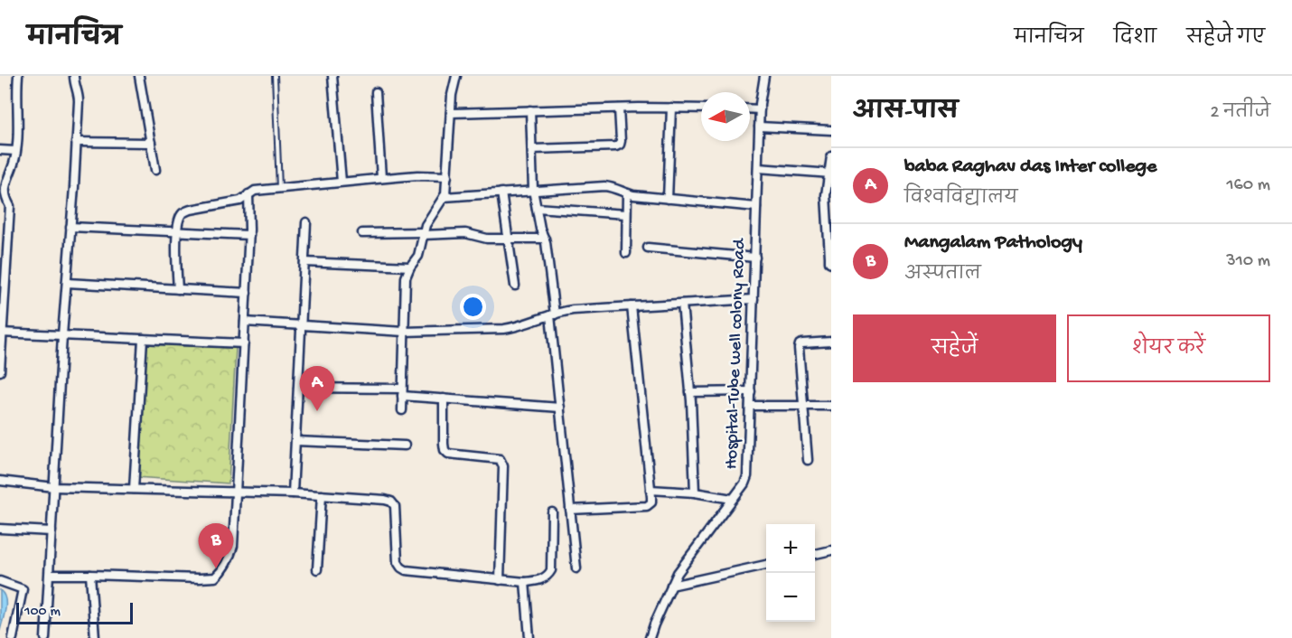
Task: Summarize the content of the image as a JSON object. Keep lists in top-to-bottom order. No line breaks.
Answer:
{"streets":{"street":["Hospital-Tube well colony Road"]},"scale_bar":"100 m","north":"left","page":{"header":"मानचित्र","nav":["मानचित्र","दिशा","सहेजे गए"],"heading":["आस-पास","2 नतीजे"],"list":[{"mark":"A","name":"baba Raghav das Inter college","note":"विश्वविद्यालय","value":"160 m"},{"mark":"B","name":"Mangalam Pathology","note":"अस्पताल","value":"310 m"}],"buttons":["सहेजें","शेयर करें"],"pins":["A","B"],"map_buttons":["+","−"],"scale":"100 m"}}
